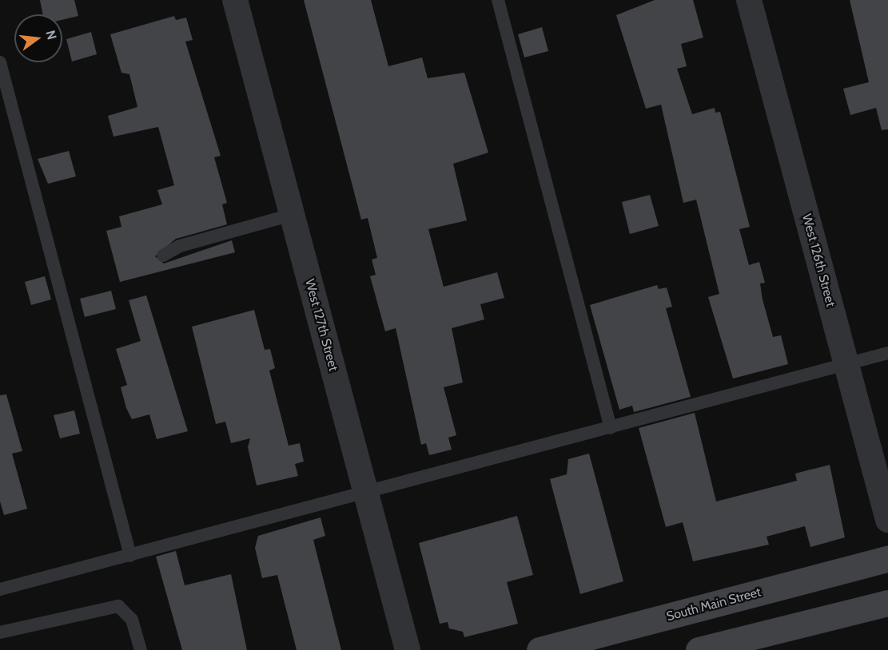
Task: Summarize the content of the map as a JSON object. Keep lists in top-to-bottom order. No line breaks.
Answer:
{"streets":{"main road":["South Main Street"],"street":["West 126th Street","West 127th Street"]},"north":"right"}
